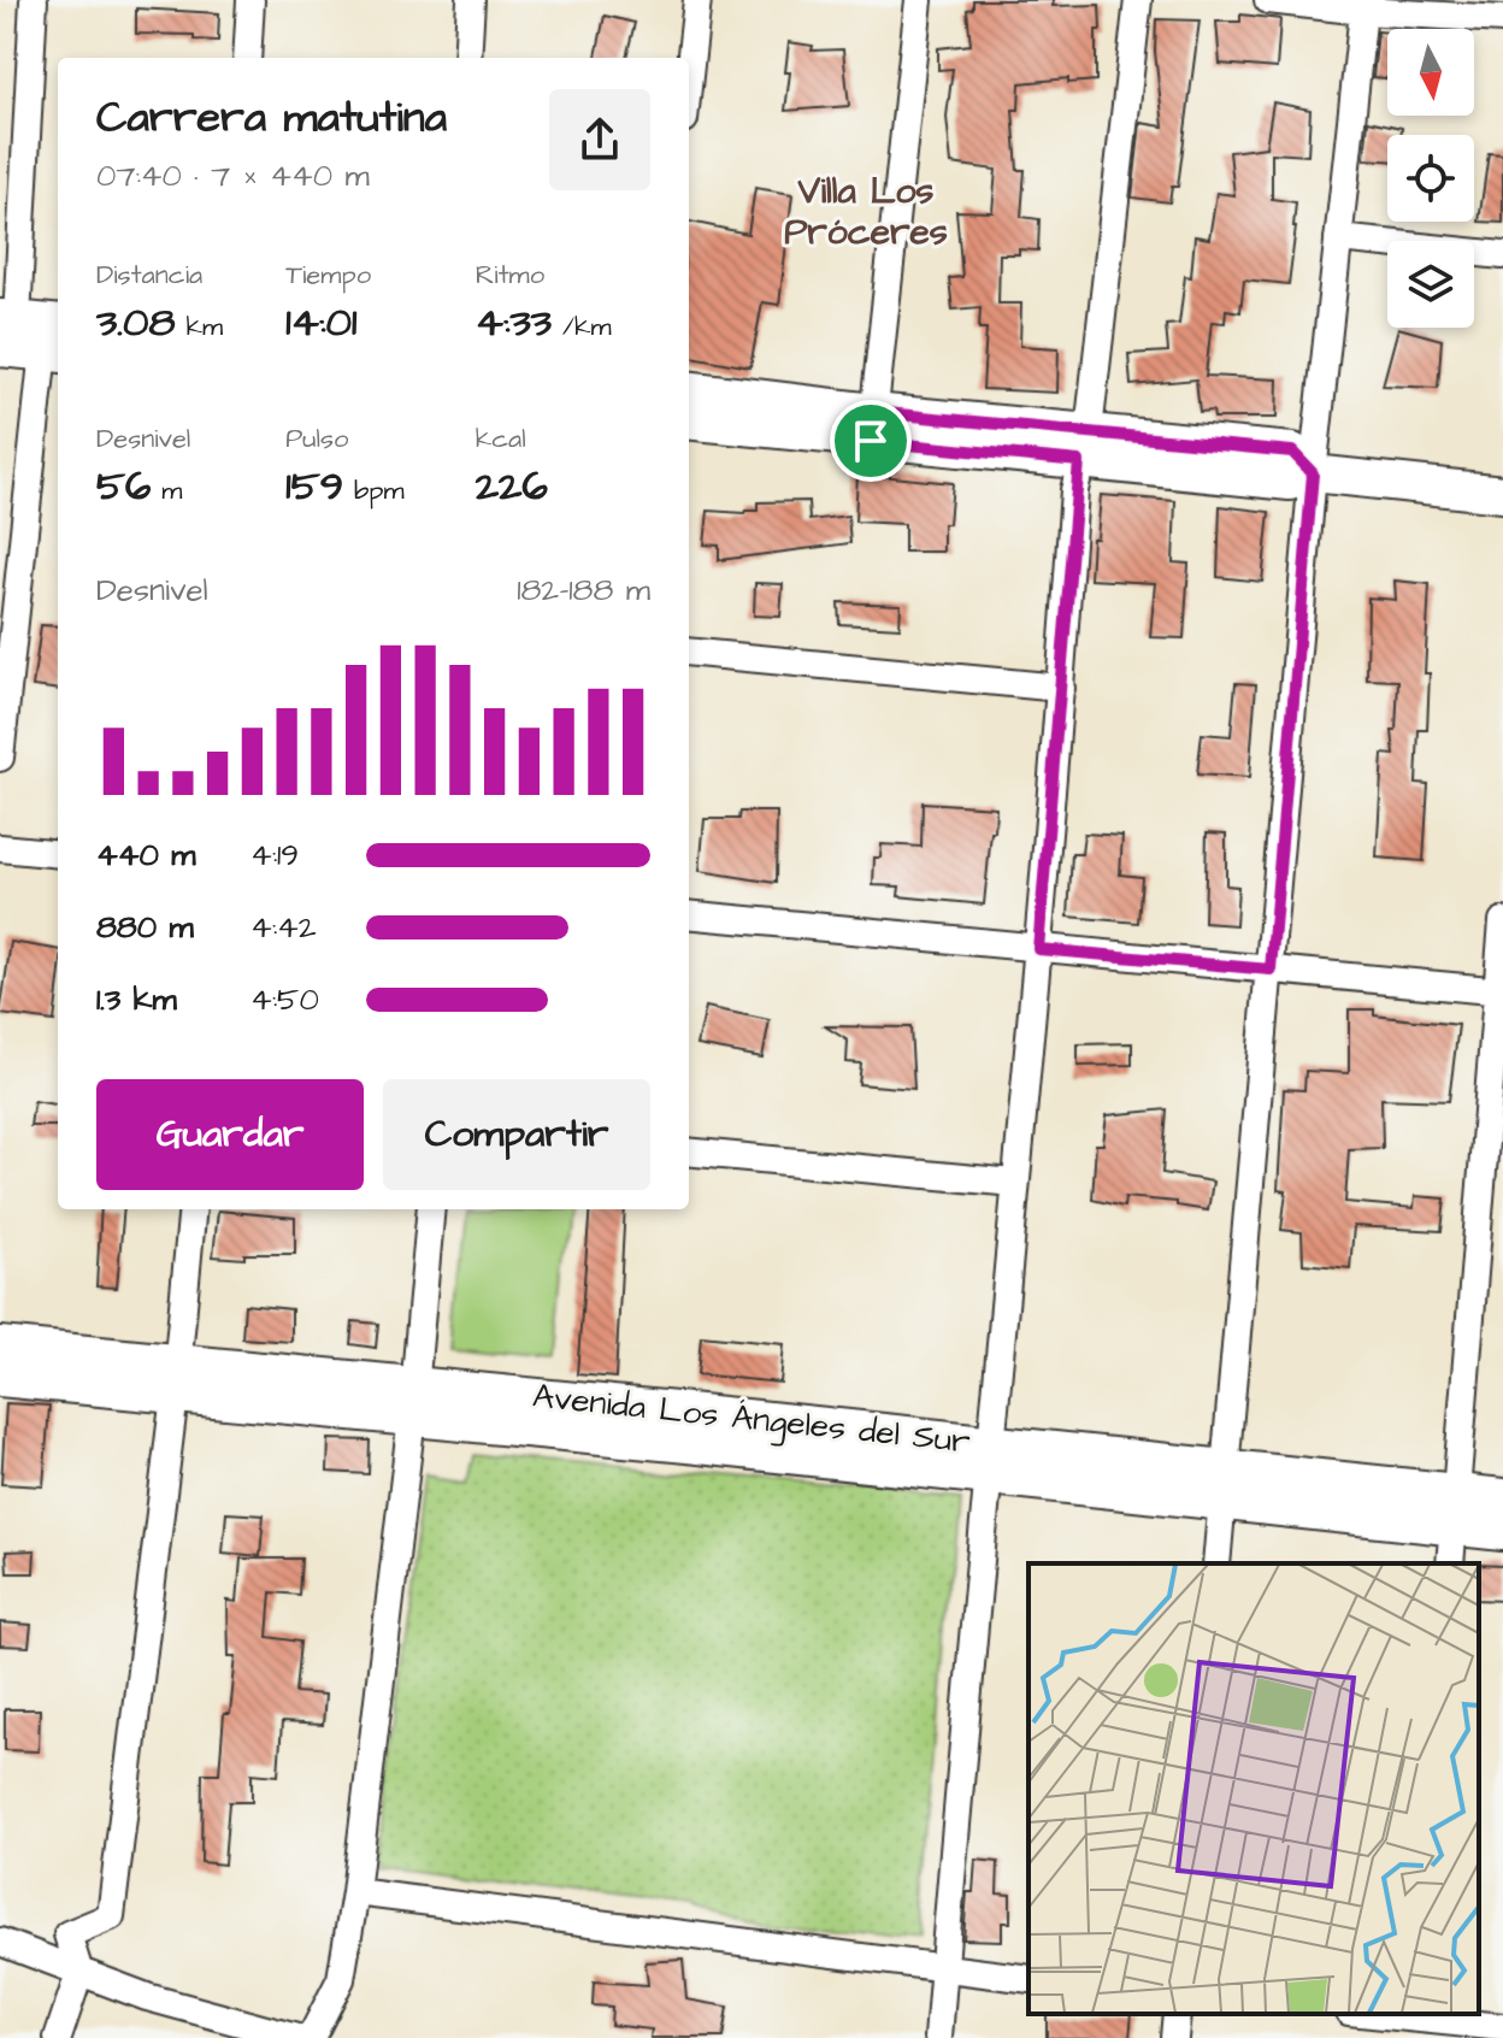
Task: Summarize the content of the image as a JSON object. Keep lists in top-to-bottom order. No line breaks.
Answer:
{"streets":{"street":["Avenida Los Ángeles del Sur"]},"districts":["Villa Los Próceres"],"north":"bottom","page":{"heading":["Carrera matutina","07:40 · 7 × 440 m"],"stats":[["Distancia","3.08 km"],["Tiempo","14:01"],["Ritmo","4:33 /km"],["Desnivel","56 m"],["Pulso","159 bpm"],["kcal","226"]],"chart":["Desnivel","182–188 m"],"list":[{"name":"440 m","note":"4:19"},{"name":"880 m","note":"4:42"},{"name":"1.3 km","note":"4:50"}],"buttons":["Guardar","Compartir"]}}
